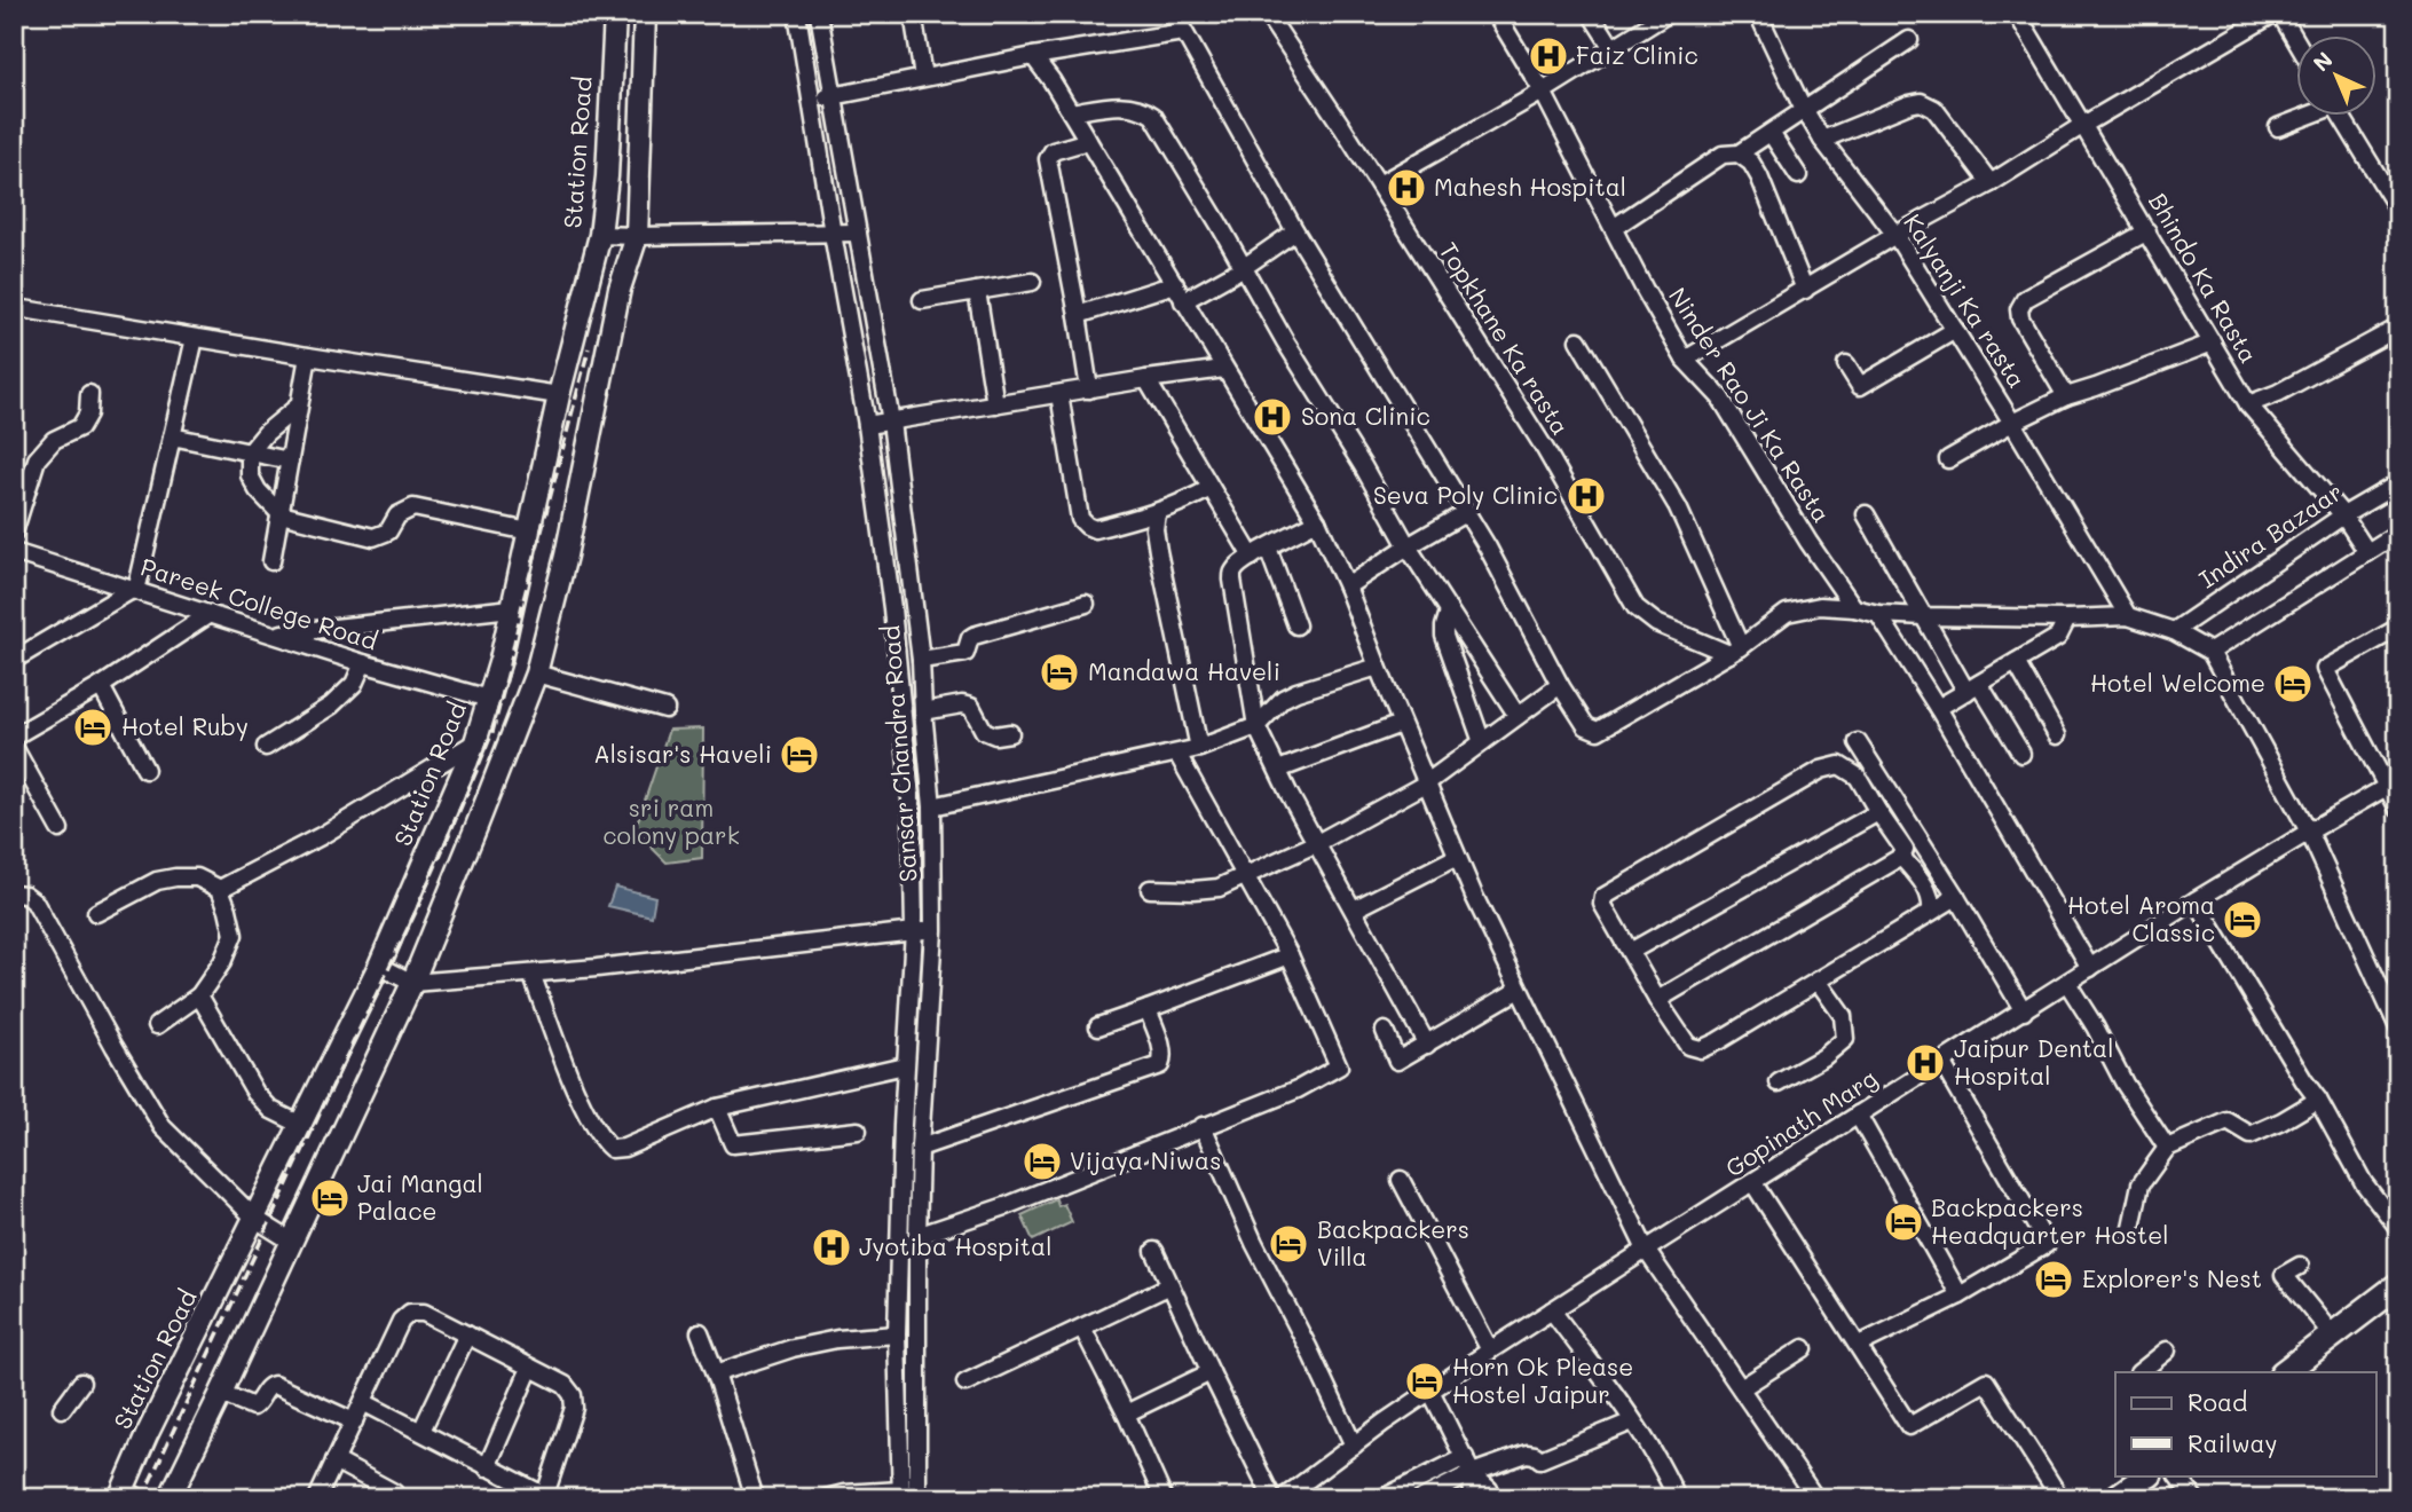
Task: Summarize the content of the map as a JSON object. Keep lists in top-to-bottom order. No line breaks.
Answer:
{"streets":{"main road":["Station Road"],"street":["Bhindo Ka Rasta","Kalyanji Ka rasta","Topkhane Ka rasta","Ninder Rao Ji Ka Rasta","Indira Bazaar","Pareek College Road","Sansar Chandra Road","Gopinath Marg"]},"crossings":[["Station Road","Pareek College Road"],["Bhindo Ka Rasta","Indira Bazaar"]],"parks":["sri ram colony park"],"places":{"hospital":["Faiz Clinic","Mahesh Hospital","Sona Clinic","Seva Poly Clinic","Jaipur Dental Hospital","Jyotiba Hospital"],"hotel":["Mandawa Haveli","Hotel Welcome","Hotel Ruby","Alsisar's Haveli","Hotel Aroma Classic","Vijaya Niwas","Jai Mangal Palace","Backpackers Headquarter Hostel","Backpackers Villa","Explorer's Nest","Horn Ok Please Hostel Jaipur"]},"legend":["Road","Railway"],"north":"top left"}
